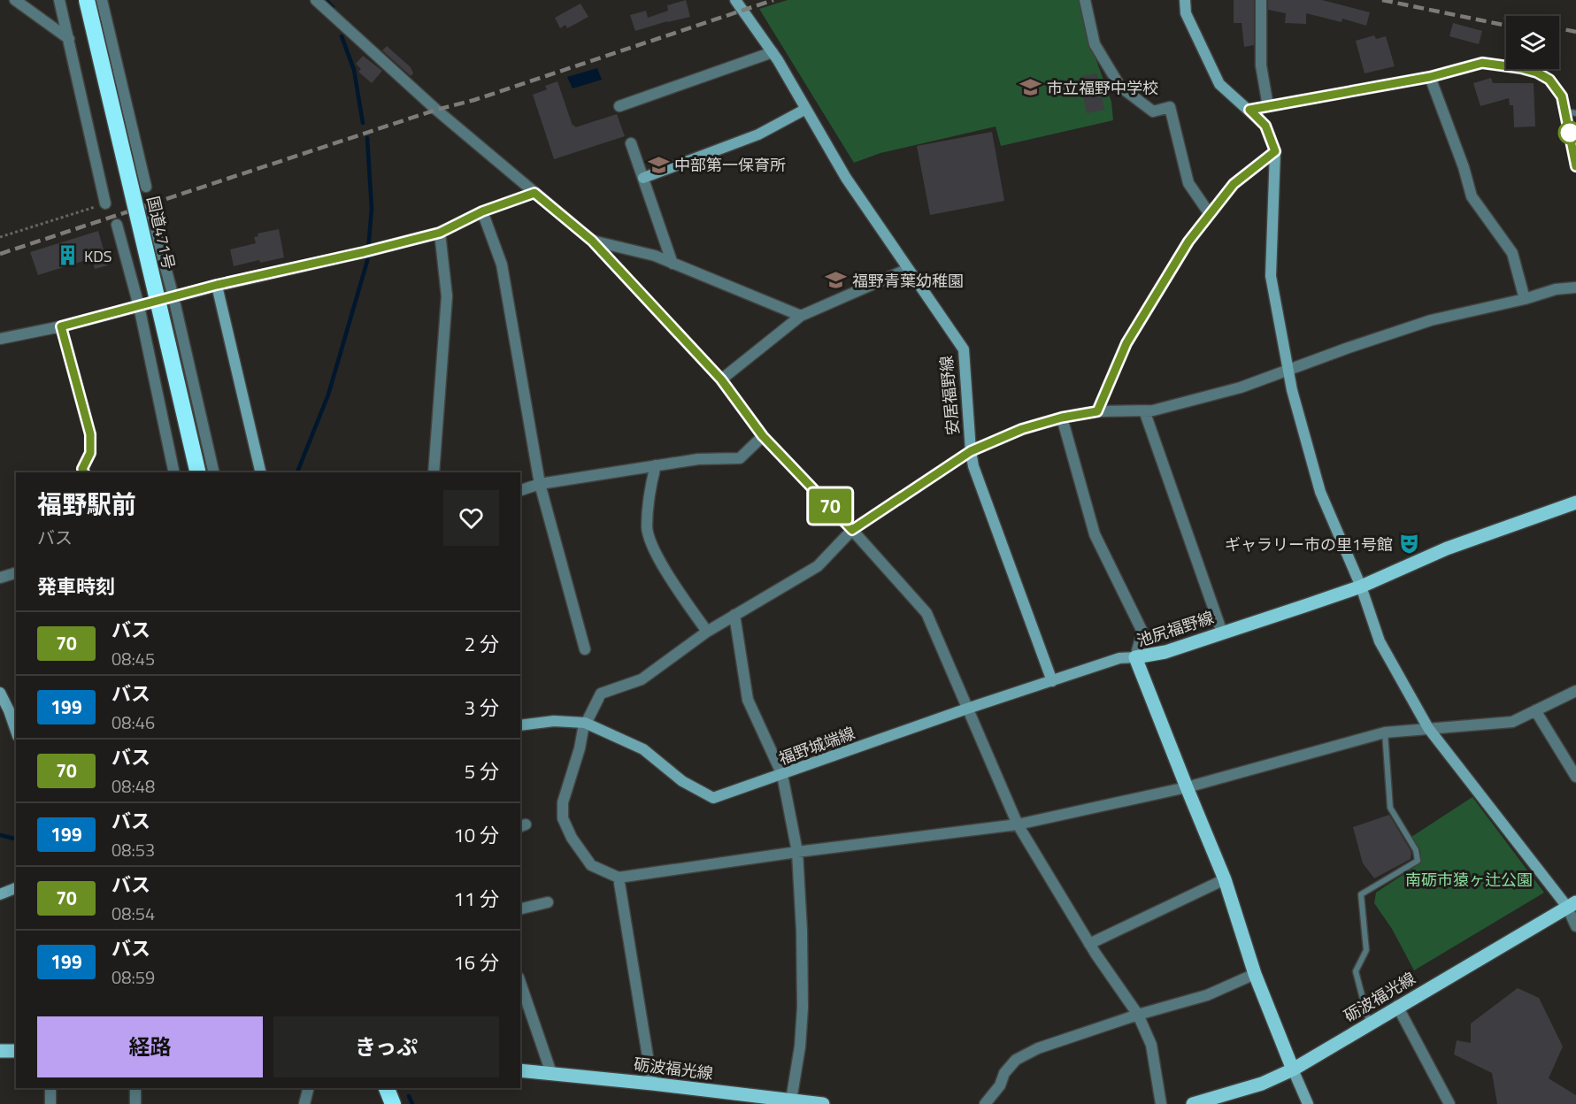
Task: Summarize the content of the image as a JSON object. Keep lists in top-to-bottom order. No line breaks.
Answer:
{"streets":{"highway":["国道471号"],"main road":["池尻福野線","砺波福光線"],"street":["安居福野線","福野城端線"]},"crossings":[["安居福野線","福野城端線"],["池尻福野線","福野城端線"],["池尻福野線","砺波福光線"]],"parks":["南砺市猿ヶ辻公園"],"places":{"school or university":["市立福野中学校","中部第一保育所","福野青葉幼稚園"],"building":["KDS"],"theatre":["ギャラリー市の里1号館"]},"lines":["bus line 70"],"page":{"on_map":"70","heading":[["福野駅前","バス"],"発車時刻"],"list":[{"mark":"70","name":"バス","note":"08:45","value":"2 分"},{"mark":"199","name":"バス","note":"08:46","value":"3 分"},{"mark":"70","name":"バス","note":"08:48","value":"5 分"},{"mark":"199","name":"バス","note":"08:53","value":"10 分"},{"mark":"70","name":"バス","note":"08:54","value":"11 分"},{"mark":"199","name":"バス","note":"08:59","value":"16 分"}],"buttons":["経路","きっぷ"]}}
